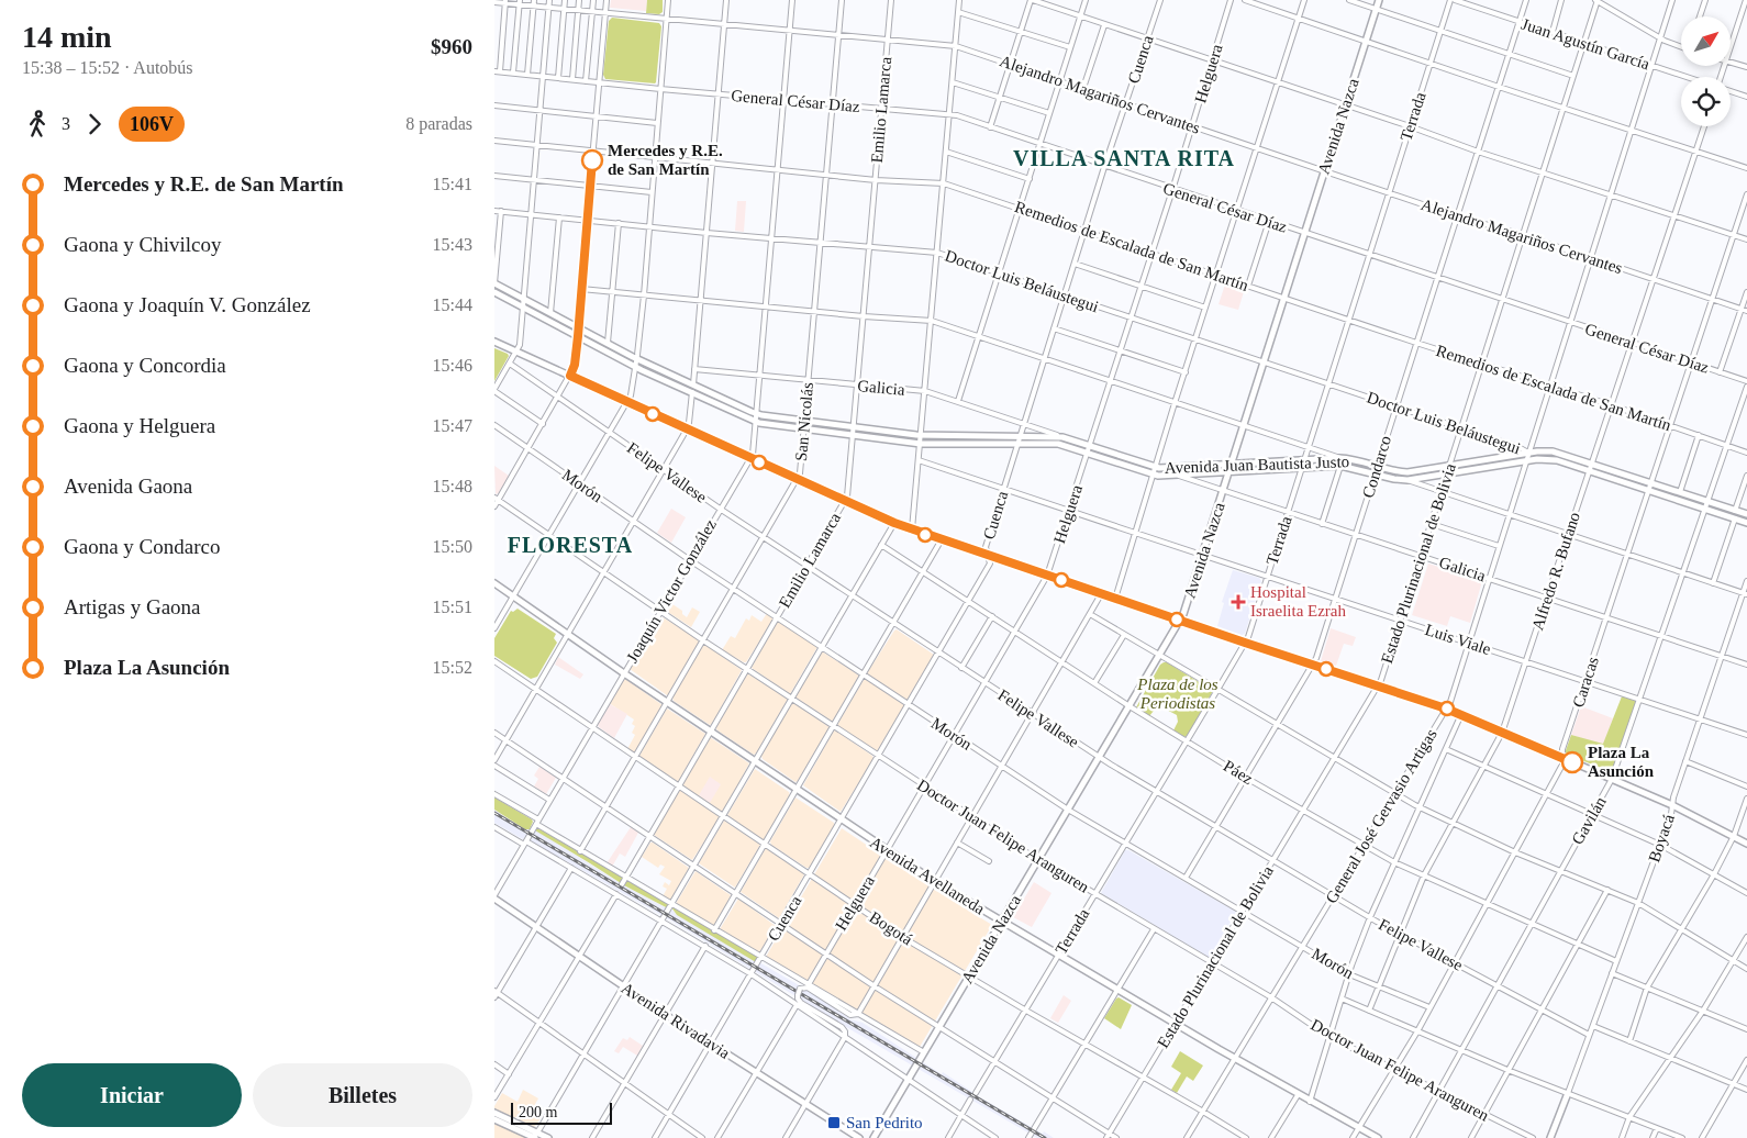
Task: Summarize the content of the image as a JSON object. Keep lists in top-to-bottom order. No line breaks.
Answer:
{"streets":{"main road":["Avenida Nazca","Avenida Juan Bautista Justo","Avenida Avellaneda","Avenida Rivadavia"],"street":["Juan Agustín García","Cuenca","Helguera","Alejandro Magariños Cervantes","General César Díaz","Emilio Lamarca","Terrada","Remedios de Escalada de San Martín","Doctor Luis Beláustegui","Galicia","San Nicolás","Condarco","Felipe Vallese","Morón","Estado Plurinacional de Bolivia","Alfredo R. Bufano","Joaquín Victor González","Luis Viale","Caracas","Páez","General José Gervasio Artigas","Gavilán","Doctor Juan Felipe Aranguren","Boyacá","Bogotá"]},"crossings":[["Juan Agustín García","Condarco"],["Juan Agustín García","Estado Plurinacional de Bolivia"],["Juan Agustín García","General José Gervasio Artigas"],["Cuenca","Alejandro Magariños Cervantes"],["Cuenca","General César Díaz"],["Cuenca","Remedios de Escalada de San Martín"],["Cuenca","Doctor Luis Beláustegui"],["Cuenca","Galicia"],["Cuenca","Avenida Juan Bautista Justo"],["Cuenca","Felipe Vallese"],["Cuenca","Morón"],["Cuenca","Luis Viale"],["Cuenca","Páez"],["Cuenca","Doctor Juan Felipe Aranguren"],["Cuenca","Avenida Avellaneda"],["Cuenca","Bogotá"],["Cuenca","Avenida Rivadavia"],["Helguera","Alejandro Magariños Cervantes"],["Helguera","General César Díaz"],["Helguera","Remedios de Escalada de San Martín"],["Helguera","Doctor Luis Beláustegui"],["Helguera","Avenida Juan Bautista Justo"],["Helguera","Felipe Vallese"],["Helguera","Morón"],["Helguera","Luis Viale"],["Helguera","Páez"],["Helguera","Doctor Juan Felipe Aranguren"],["Helguera","Avenida Avellaneda"],["Helguera","Bogotá"],["Alejandro Magariños Cervantes","Emilio Lamarca"],["Alejandro Magariños Cervantes","Terrada"],["Alejandro Magariños Cervantes","Avenida Nazca"],["Alejandro Magariños Cervantes","San Nicolás"],["Alejandro Magariños Cervantes","Condarco"],["Alejandro Magariños Cervantes","Estado Plurinacional de Bolivia"],["Alejandro Magariños Cervantes","Alfredo R. Bufano"],["Alejandro Magariños Cervantes","Joaquín Victor González"],["Alejandro Magariños Cervantes","Caracas"],["Alejandro Magariños Cervantes","General José Gervasio Artigas"],["General César Díaz","Emilio Lamarca"],["General César Díaz","Terrada"],["General César Díaz","Avenida Nazca"],["General César Díaz","San Nicolás"],["General César Díaz","Condarco"],["General César Díaz","Estado Plurinacional de Bolivia"],["General César Díaz","Alfredo R. Bufano"],["General César Díaz","Joaquín Victor González"],["General César Díaz","Caracas"],["General César Díaz","General José Gervasio Artigas"],["Emilio Lamarca","Remedios de Escalada de San Martín"],["Emilio Lamarca","Doctor Luis Beláustegui"],["Emilio Lamarca","Galicia"],["Emilio Lamarca","Avenida Juan Bautista Justo"],["Emilio Lamarca","Felipe Vallese"],["Emilio Lamarca","Morón"],["Emilio Lamarca","Doctor Juan Felipe Aranguren"],["Emilio Lamarca","Avenida Avellaneda"],["Emilio Lamarca","Bogotá"],["Terrada","Remedios de Escalada de San Martín"],["Terrada","Doctor Luis Beláustegui"],["Terrada","Galicia"],["Terrada","Avenida Juan Bautista Justo"],["Terrada","Felipe Vallese"],["Terrada","Morón"],["Terrada","Luis Viale"],["Terrada","Páez"],["Terrada","Doctor Juan Felipe Aranguren"],["Terrada","Avenida Avellaneda"],["Terrada","Bogotá"],["Avenida Nazca","Remedios de Escalada de San Martín"],["Avenida Nazca","Doctor Luis Beláustegui"],["Avenida Nazca","Galicia"],["Avenida Nazca","Avenida Juan Bautista Justo"],["Avenida Nazca","Felipe Vallese"],["Avenida Nazca","Morón"],["Avenida Nazca","Luis Viale"],["Avenida Nazca","Páez"],["Avenida Nazca","Doctor Juan Felipe Aranguren"],["Avenida Nazca","Avenida Avellaneda"],["Avenida Nazca","Bogotá"],["Remedios de Escalada de San Martín","San Nicolás"],["Remedios de Escalada de San Martín","Condarco"],["Remedios de Escalada de San Martín","Estado Plurinacional de Bolivia"],["Remedios de Escalada de San Martín","Alfredo R. Bufano"],["Remedios de Escalada de San Martín","Joaquín Victor González"],["Remedios de Escalada de San Martín","Caracas"],["Remedios de Escalada de San Martín","General José Gervasio Artigas"],["Remedios de Escalada de San Martín","Gavilán"],["Doctor Luis Beláustegui","San Nicolás"],["Doctor Luis Beláustegui","Avenida Juan Bautista Justo"],["Doctor Luis Beláustegui","Condarco"],["Doctor Luis Beláustegui","Estado Plurinacional de Bolivia"],["Doctor Luis Beláustegui","Joaquín Victor González"],["Doctor Luis Beláustegui","General José Gervasio Artigas"],["Galicia","San Nicolás"],["Galicia","Avenida Juan Bautista Justo"],["Galicia","Condarco"],["Galicia","Estado Plurinacional de Bolivia"],["Galicia","Alfredo R. Bufano"],["Galicia","Joaquín Victor González"],["Galicia","Caracas"],["Galicia","General José Gervasio Artigas"],["Galicia","Gavilán"],["Galicia","Boyacá"],["San Nicolás","Avenida Juan Bautista Justo"],["San Nicolás","Felipe Vallese"],["San Nicolás","Morón"],["San Nicolás","Doctor Juan Felipe Aranguren"],["San Nicolás","Avenida Avellaneda"],["San Nicolás","Bogotá"],["Avenida Juan Bautista Justo","Condarco"],["Avenida Juan Bautista Justo","Estado Plurinacional de Bolivia"],["Avenida Juan Bautista Justo","Alfredo R. Bufano"],["Avenida Juan Bautista Justo","Joaquín Victor González"],["Avenida Juan Bautista Justo","Caracas"],["Avenida Juan Bautista Justo","General José Gervasio Artigas"],["Avenida Juan Bautista Justo","Gavilán"],["Condarco","Felipe Vallese"],["Condarco","Morón"],["Condarco","Luis Viale"],["Condarco","Páez"],["Felipe Vallese","Estado Plurinacional de Bolivia"],["Felipe Vallese","Alfredo R. Bufano"],["Felipe Vallese","Joaquín Victor González"],["Felipe Vallese","Caracas"],["Felipe Vallese","General José Gervasio Artigas"],["Felipe Vallese","Gavilán"],["Felipe Vallese","Boyacá"],["Morón","Estado Plurinacional de Bolivia"],["Morón","Alfredo R. Bufano"],["Morón","Joaquín Victor González"],["Morón","Caracas"],["Morón","General José Gervasio Artigas"],["Estado Plurinacional de Bolivia","Luis Viale"],["Estado Plurinacional de Bolivia","Páez"],["Estado Plurinacional de Bolivia","Doctor Juan Felipe Aranguren"],["Estado Plurinacional de Bolivia","Avenida Avellaneda"],["Estado Plurinacional de Bolivia","Bogotá"],["Alfredo R. Bufano","Luis Viale"],["Alfredo R. Bufano","Páez"],["Joaquín Victor González","Doctor Juan Felipe Aranguren"],["Joaquín Victor González","Avenida Avellaneda"],["Joaquín Victor González","Bogotá"],["Joaquín Victor González","Avenida Rivadavia"],["Luis Viale","Caracas"],["Luis Viale","General José Gervasio Artigas"],["Luis Viale","Gavilán"],["Luis Viale","Boyacá"],["Caracas","Páez"],["Caracas","Doctor Juan Felipe Aranguren"],["Caracas","Avenida Avellaneda"],["Páez","General José Gervasio Artigas"],["Páez","Gavilán"],["Páez","Boyacá"],["General José Gervasio Artigas","Doctor Juan Felipe Aranguren"],["General José Gervasio Artigas","Avenida Avellaneda"],["General José Gervasio Artigas","Bogotá"],["Gavilán","Doctor Juan Felipe Aranguren"]],"districts":["VILLA SANTA RITA","FLORESTA"],"parks":["Plaza de los Periodistas"],"places":{"other":["Mercedes y R.E. de San Martín","Plaza La Asunción"],"health":["Hospital Israelita Ezrah"],"transit":["San Pedrito"]},"lines":["bus line 106V"],"scale_bar":"200 m","north":"top right","page":{"heading":["14 min","15:38 – 15:52 · Autobús","$960"],"legs":["3","106V","8 paradas"],"list":[{"name":"Mercedes y R.E. de San Martín","value":"15:41"},{"name":"Gaona y Chivilcoy","value":"15:43"},{"name":"Gaona y Joaquín V. González","value":"15:44"},{"name":"Gaona y Concordia","value":"15:46"},{"name":"Gaona y Helguera","value":"15:47"},{"name":"Avenida Gaona","value":"15:48"},{"name":"Gaona y Condarco","value":"15:50"},{"name":"Artigas y Gaona","value":"15:51"},{"name":"Plaza La Asunción","value":"15:52"}],"buttons":["Iniciar","Billetes"],"scale":"200 m"}}
